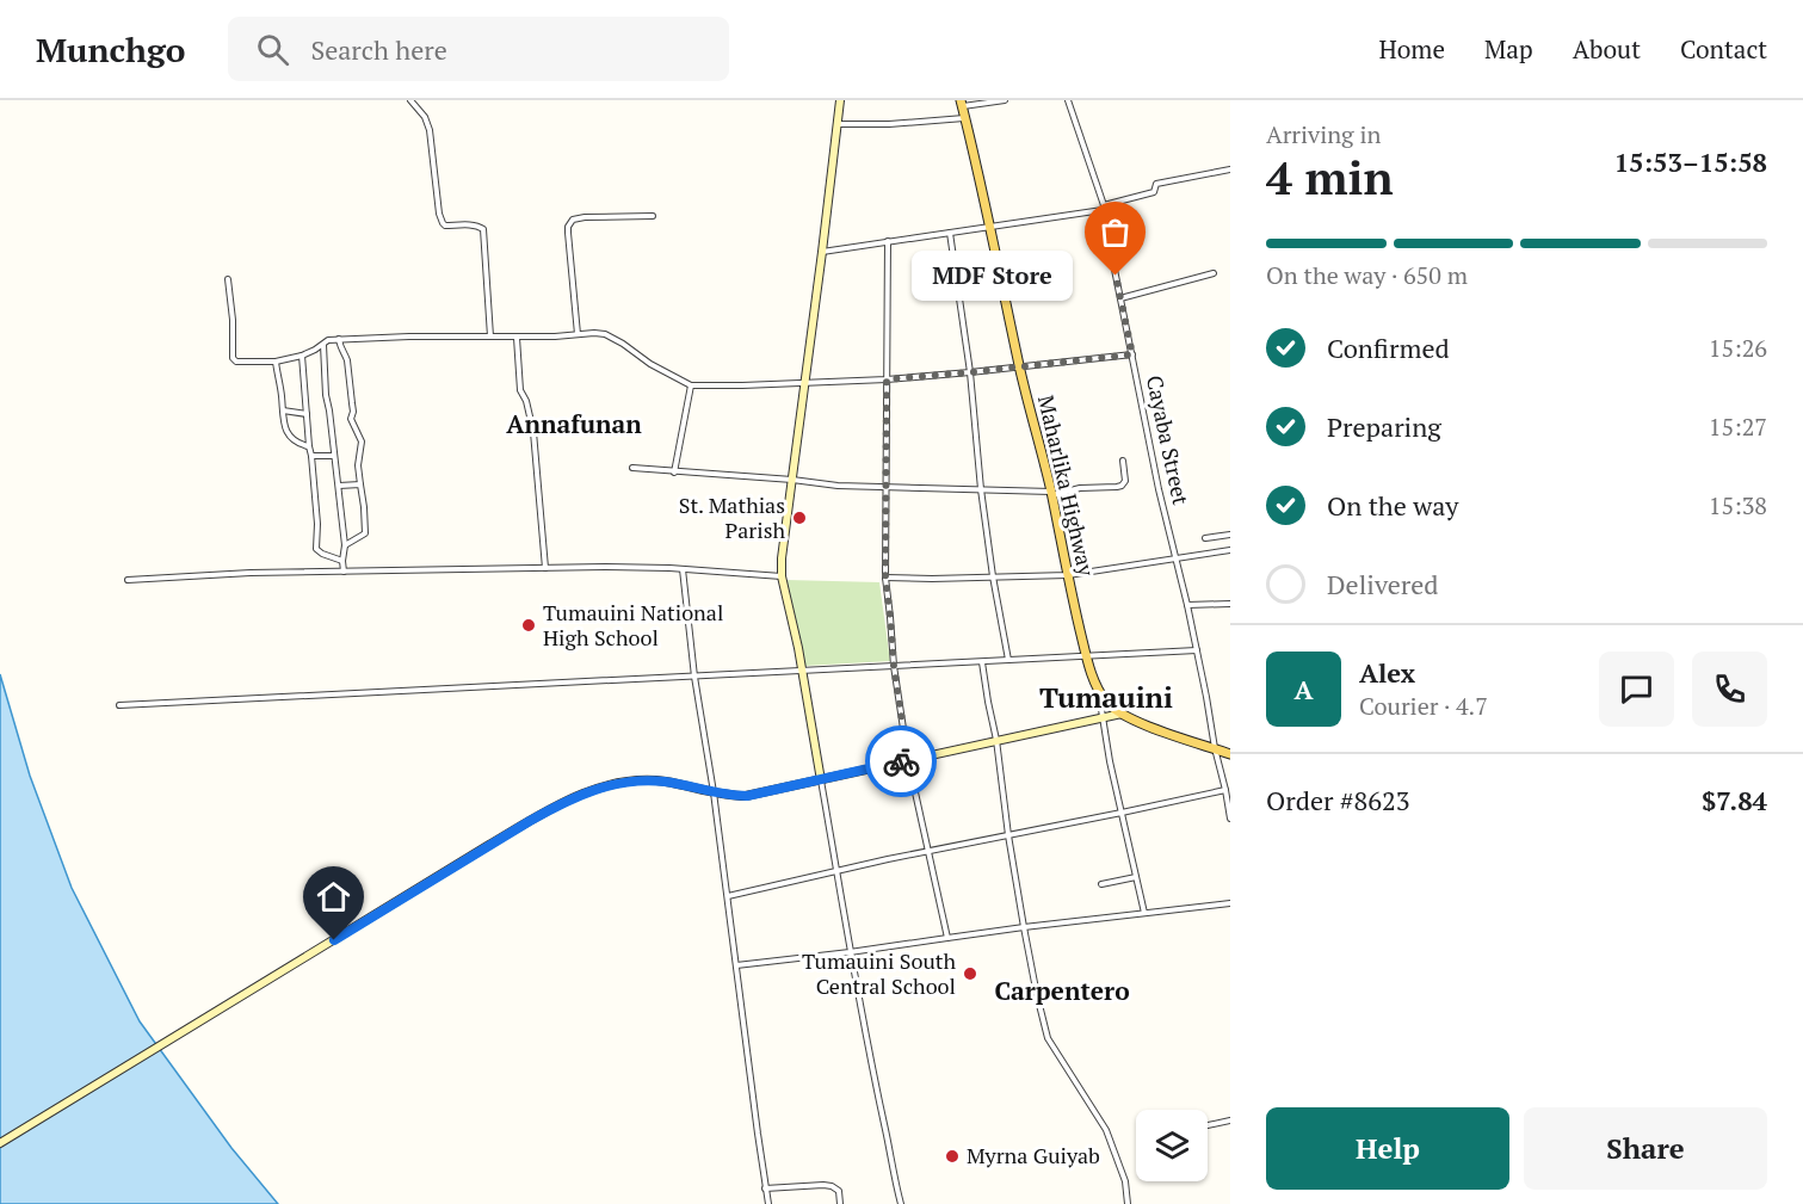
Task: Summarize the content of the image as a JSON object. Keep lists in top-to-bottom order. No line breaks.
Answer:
{"streets":{"main road":["Maharlika Highway"],"street":["Cayaba Street"]},"crossings":[["Cayaba Street","Maharlika Highway"]],"districts":["Annafunan","Tumauini","Carpentero"],"places":["MDF Store","St. Mathias Parish","Tumauini National High School","Tumauini South Central School","Myrna Guiyab"],"page":{"header":"Munchgo","search":"Search here","nav":["Home","Map","About","Contact"],"heading":["4 min","Arriving in","15:53–15:58"],"panel":["Alex","Courier · 4.7","Order #8623","$7.84"],"bar":"On the way · 650 m","bubble":"MDF Store","list":[["Confirmed","15:26"],["Preparing","15:27"],["On the way","15:38"],"Delivered"],"round":"A","buttons":["Help","Share"]}}
